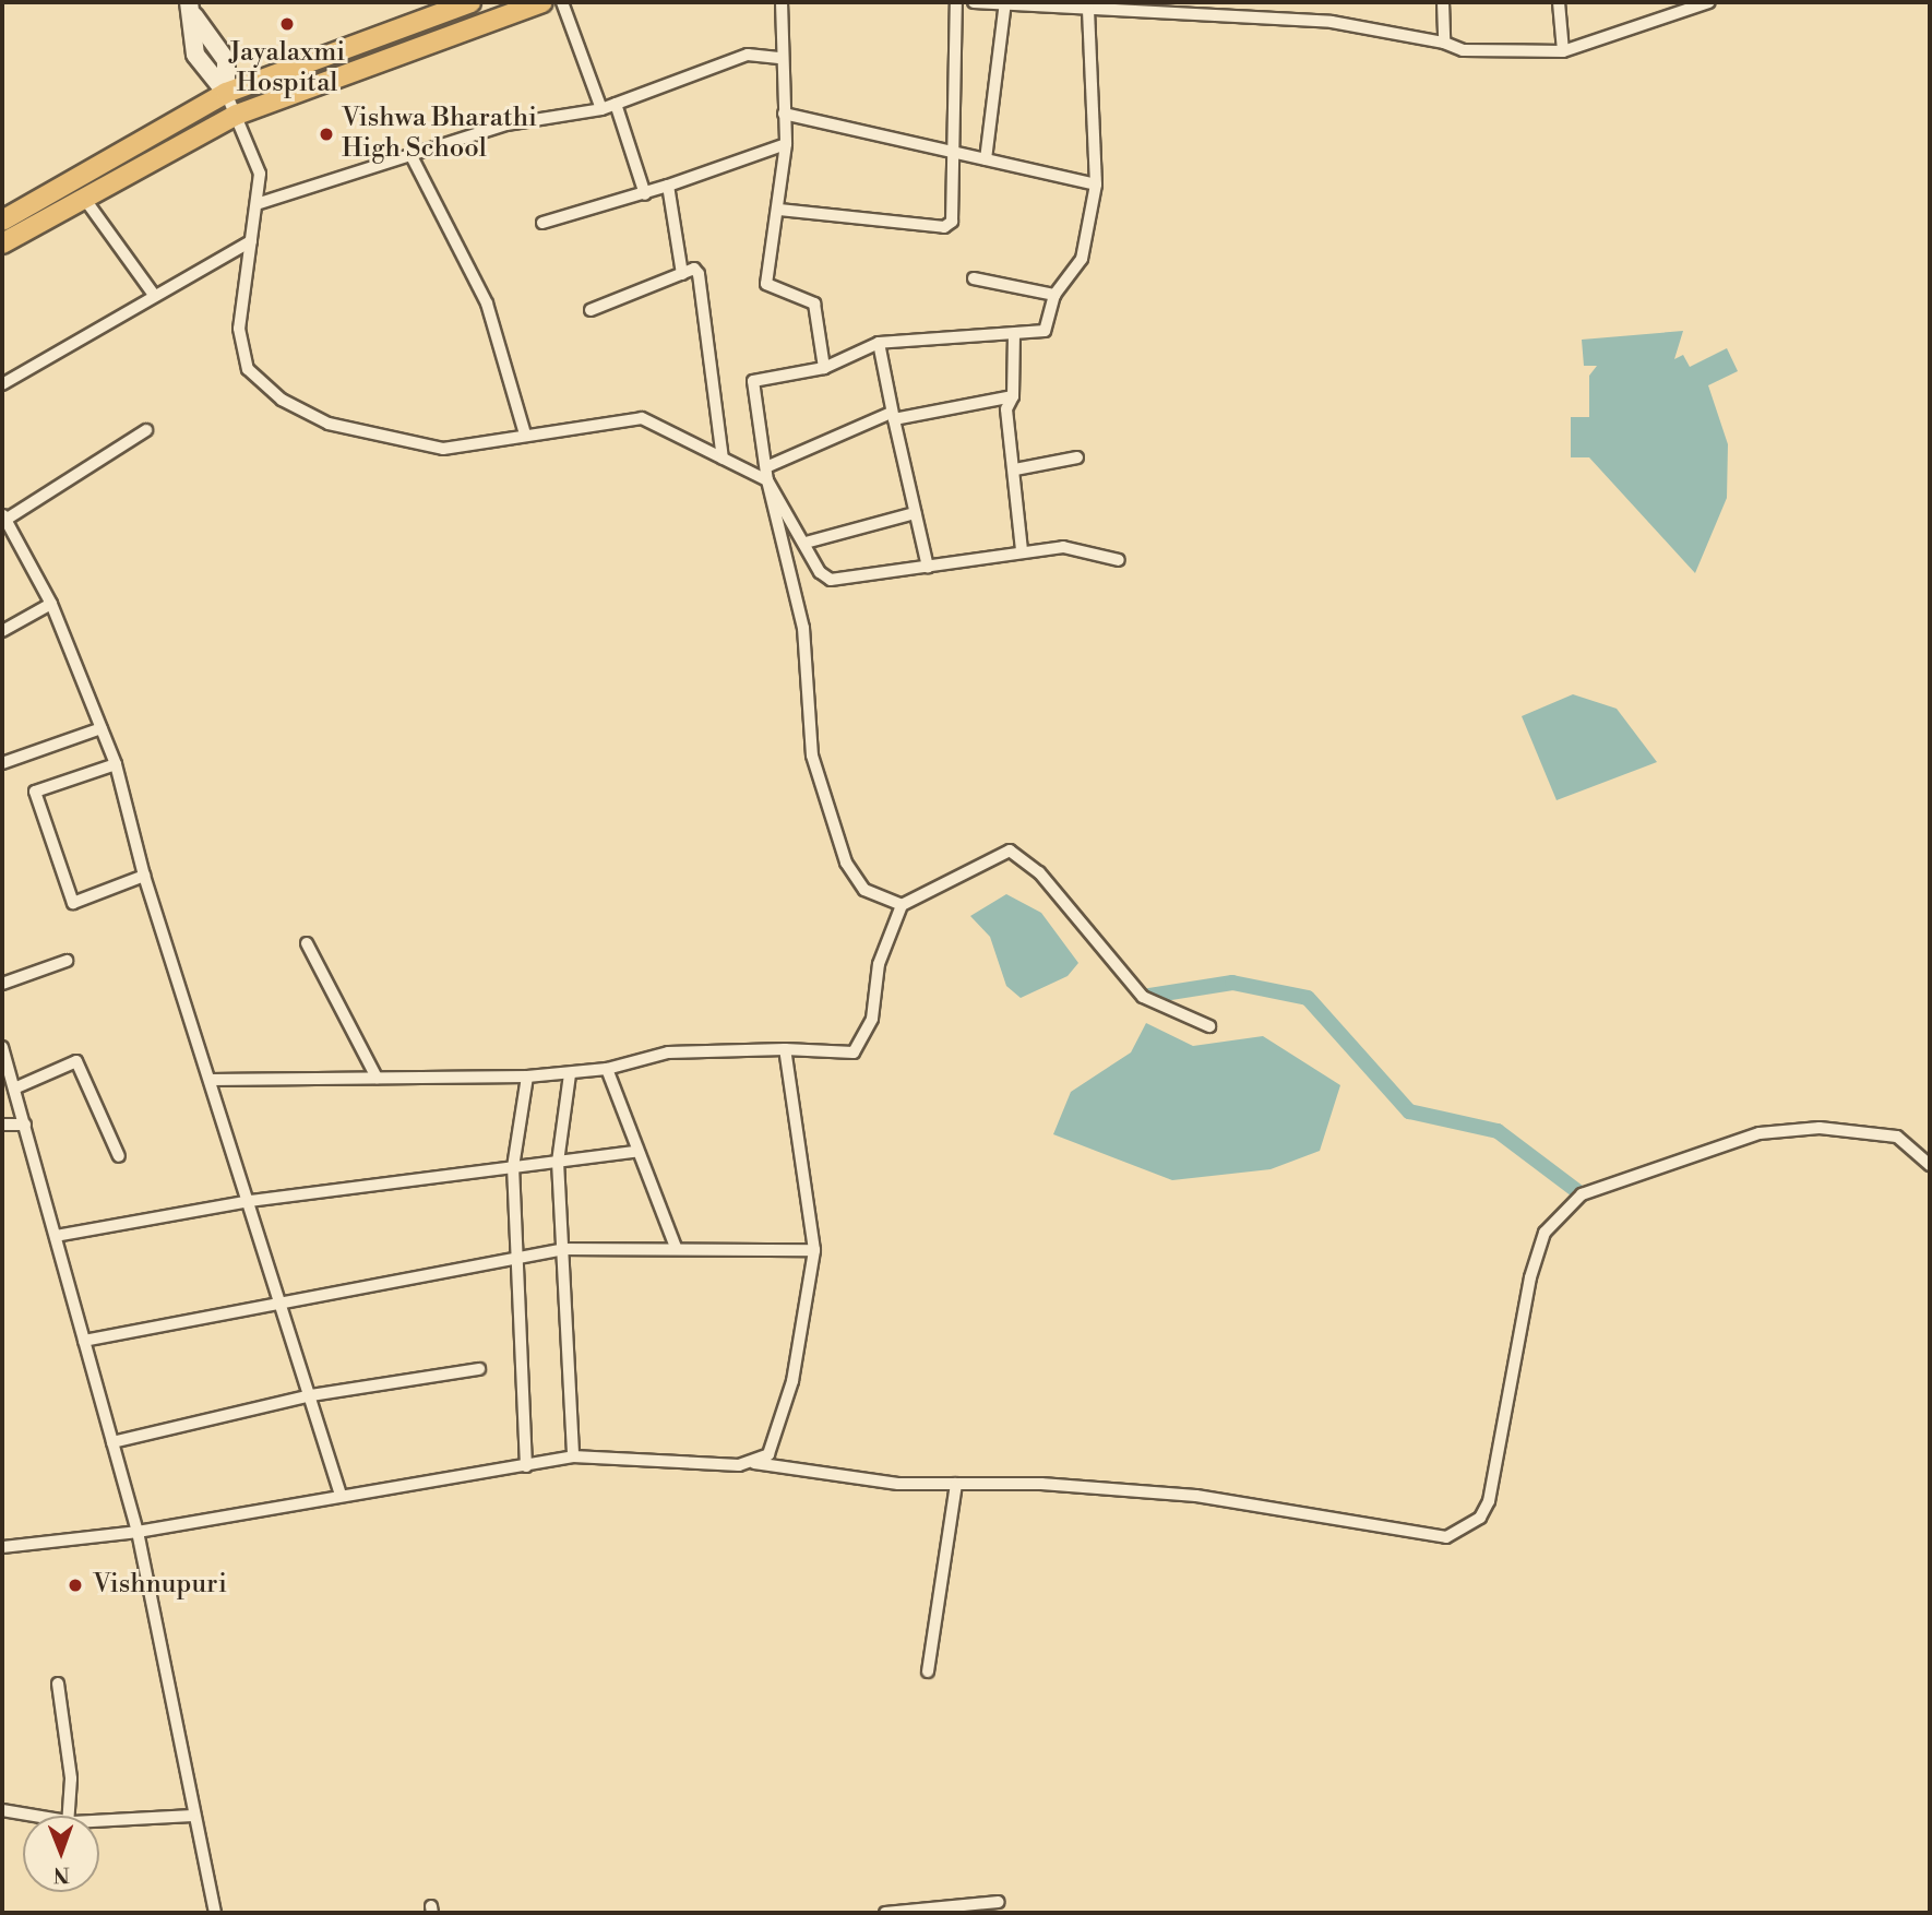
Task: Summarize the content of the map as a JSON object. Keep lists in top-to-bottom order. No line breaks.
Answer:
{"places":["Jayalaxmi Hospital","Vishwa Bharathi High School","Vishnupuri"],"north":"bottom"}
